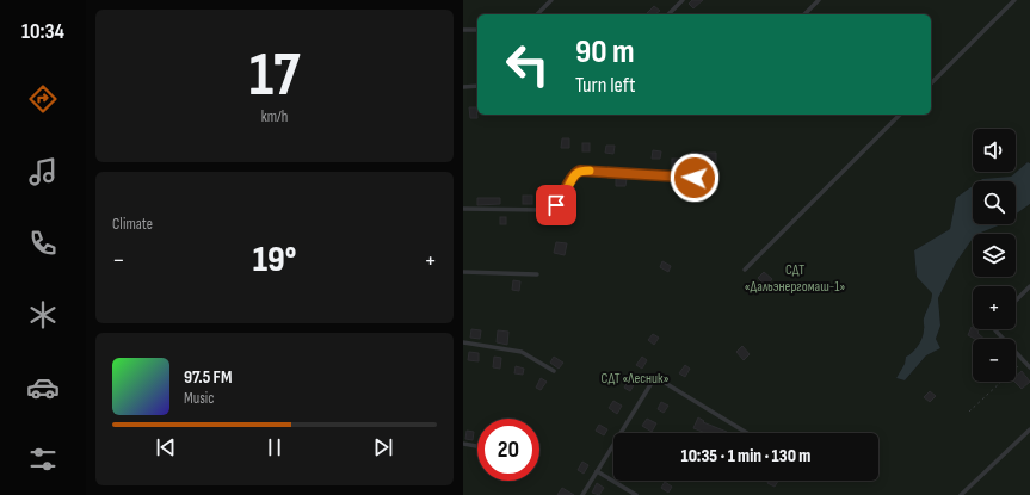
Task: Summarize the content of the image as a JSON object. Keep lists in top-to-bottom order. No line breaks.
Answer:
{"parks":["СДТ «Дальэнергомаш-1»","СДТ «Лесник»"],"page":{"tabs":"10:34","tile":[["17","km/h"],"Climate"],"turn":["90 m","Turn left"],"map_buttons":["+","−"],"heat":["−","19°","+"],"song":["97.5 FM","Music"],"limit":"20","trip":"10:35 · 1 min · 130 m"}}
